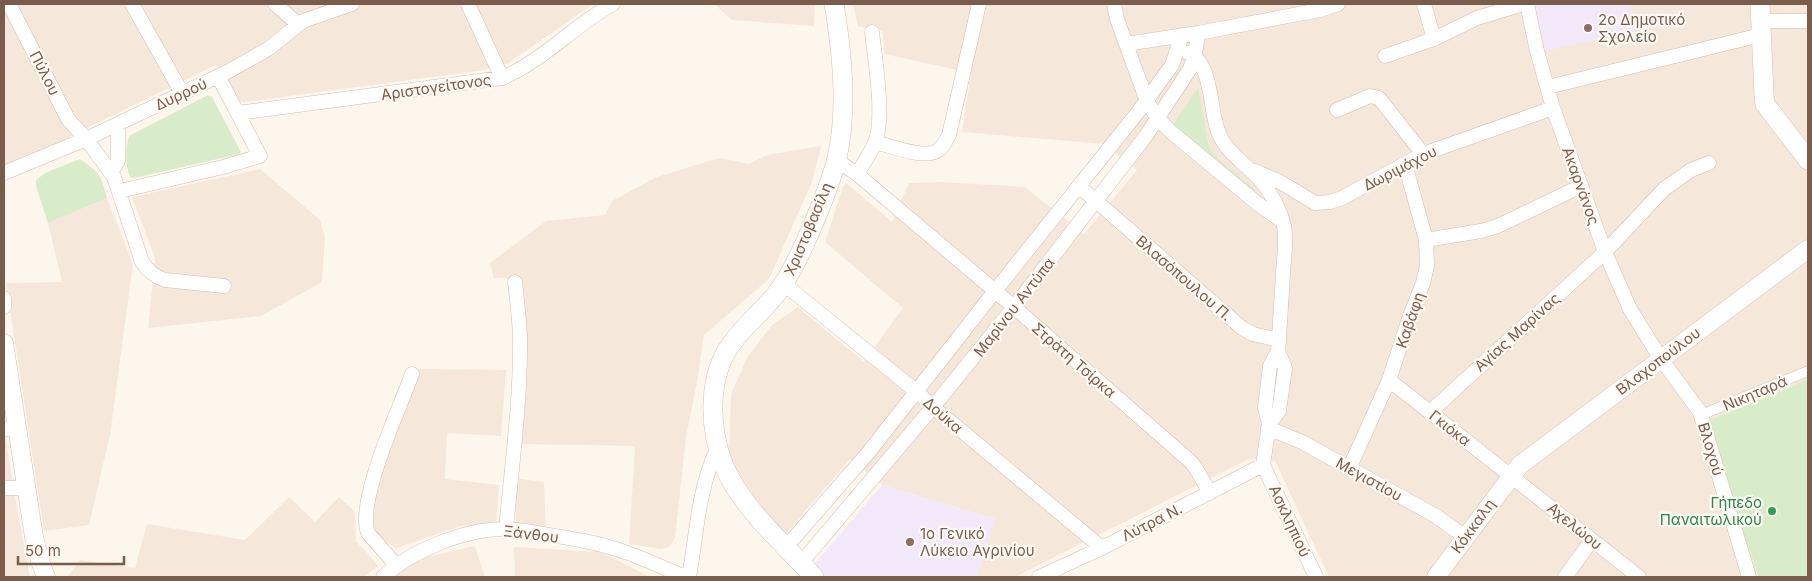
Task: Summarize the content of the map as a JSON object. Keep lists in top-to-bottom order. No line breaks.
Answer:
{"streets":{"main road":["Χριστοβασίλη"],"street":["Πύλου","Αριστογείτονος","Δυρρού","Δωριμάχου","Ακαρνάνος","Βλασόπουλου Π.","Μαρίνου Αντύπα","Καβάφη","Αγίας Μαρίνας","Στράτη Τσίρκα","Βλαχοπούλου","Νικηταρά","Δούκα","Γκιόκα","Βλοχού","Μεγιστίου","Ασκληπιού","Λύτρα Ν.","Κόκκαλη","Αχελώου","Ξάνθου"]},"crossings":[["Πύλου","Δυρρού"],["Δωριμάχου","Ακαρνάνος"],["Δωριμάχου","Καβάφη"],["Ακαρνάνος","Αγίας Μαρίνας"],["Ακαρνάνος","Βλαχοπούλου"],["Ακαρνάνος","Βλοχού"],["Χριστοβασίλη","Στράτη Τσίρκα"],["Χριστοβασίλη","Δούκα"],["Βλασόπουλου Π.","Μαρίνου Αντύπα"],["Μαρίνου Αντύπα","Στράτη Τσίρκα"],["Μαρίνου Αντύπα","Δούκα"],["Καβάφη","Γκιόκα"],["Καβάφη","Μεγιστίου"],["Αγίας Μαρίνας","Γκιόκα"],["Στράτη Τσίρκα","Λύτρα Ν."],["Βλαχοπούλου","Γκιόκα"],["Βλαχοπούλου","Βλοχού"],["Βλαχοπούλου","Κόκκαλη"],["Βλαχοπούλου","Αχελώου"],["Νικηταρά","Βλοχού"],["Δούκα","Λύτρα Ν."],["Γκιόκα","Κόκκαλη"],["Γκιόκα","Αχελώου"],["Μεγιστίου","Κόκκαλη"],["Ασκληπιού","Λύτρα Ν."],["Κόκκαλη","Αχελώου"]],"places":["2ο Δημοτικό Σχολείο","Γήπεδο Παναιτωλικού","1ο Γενικό Λύκειο Αγρινίου"],"scale_bar":"50 m"}
